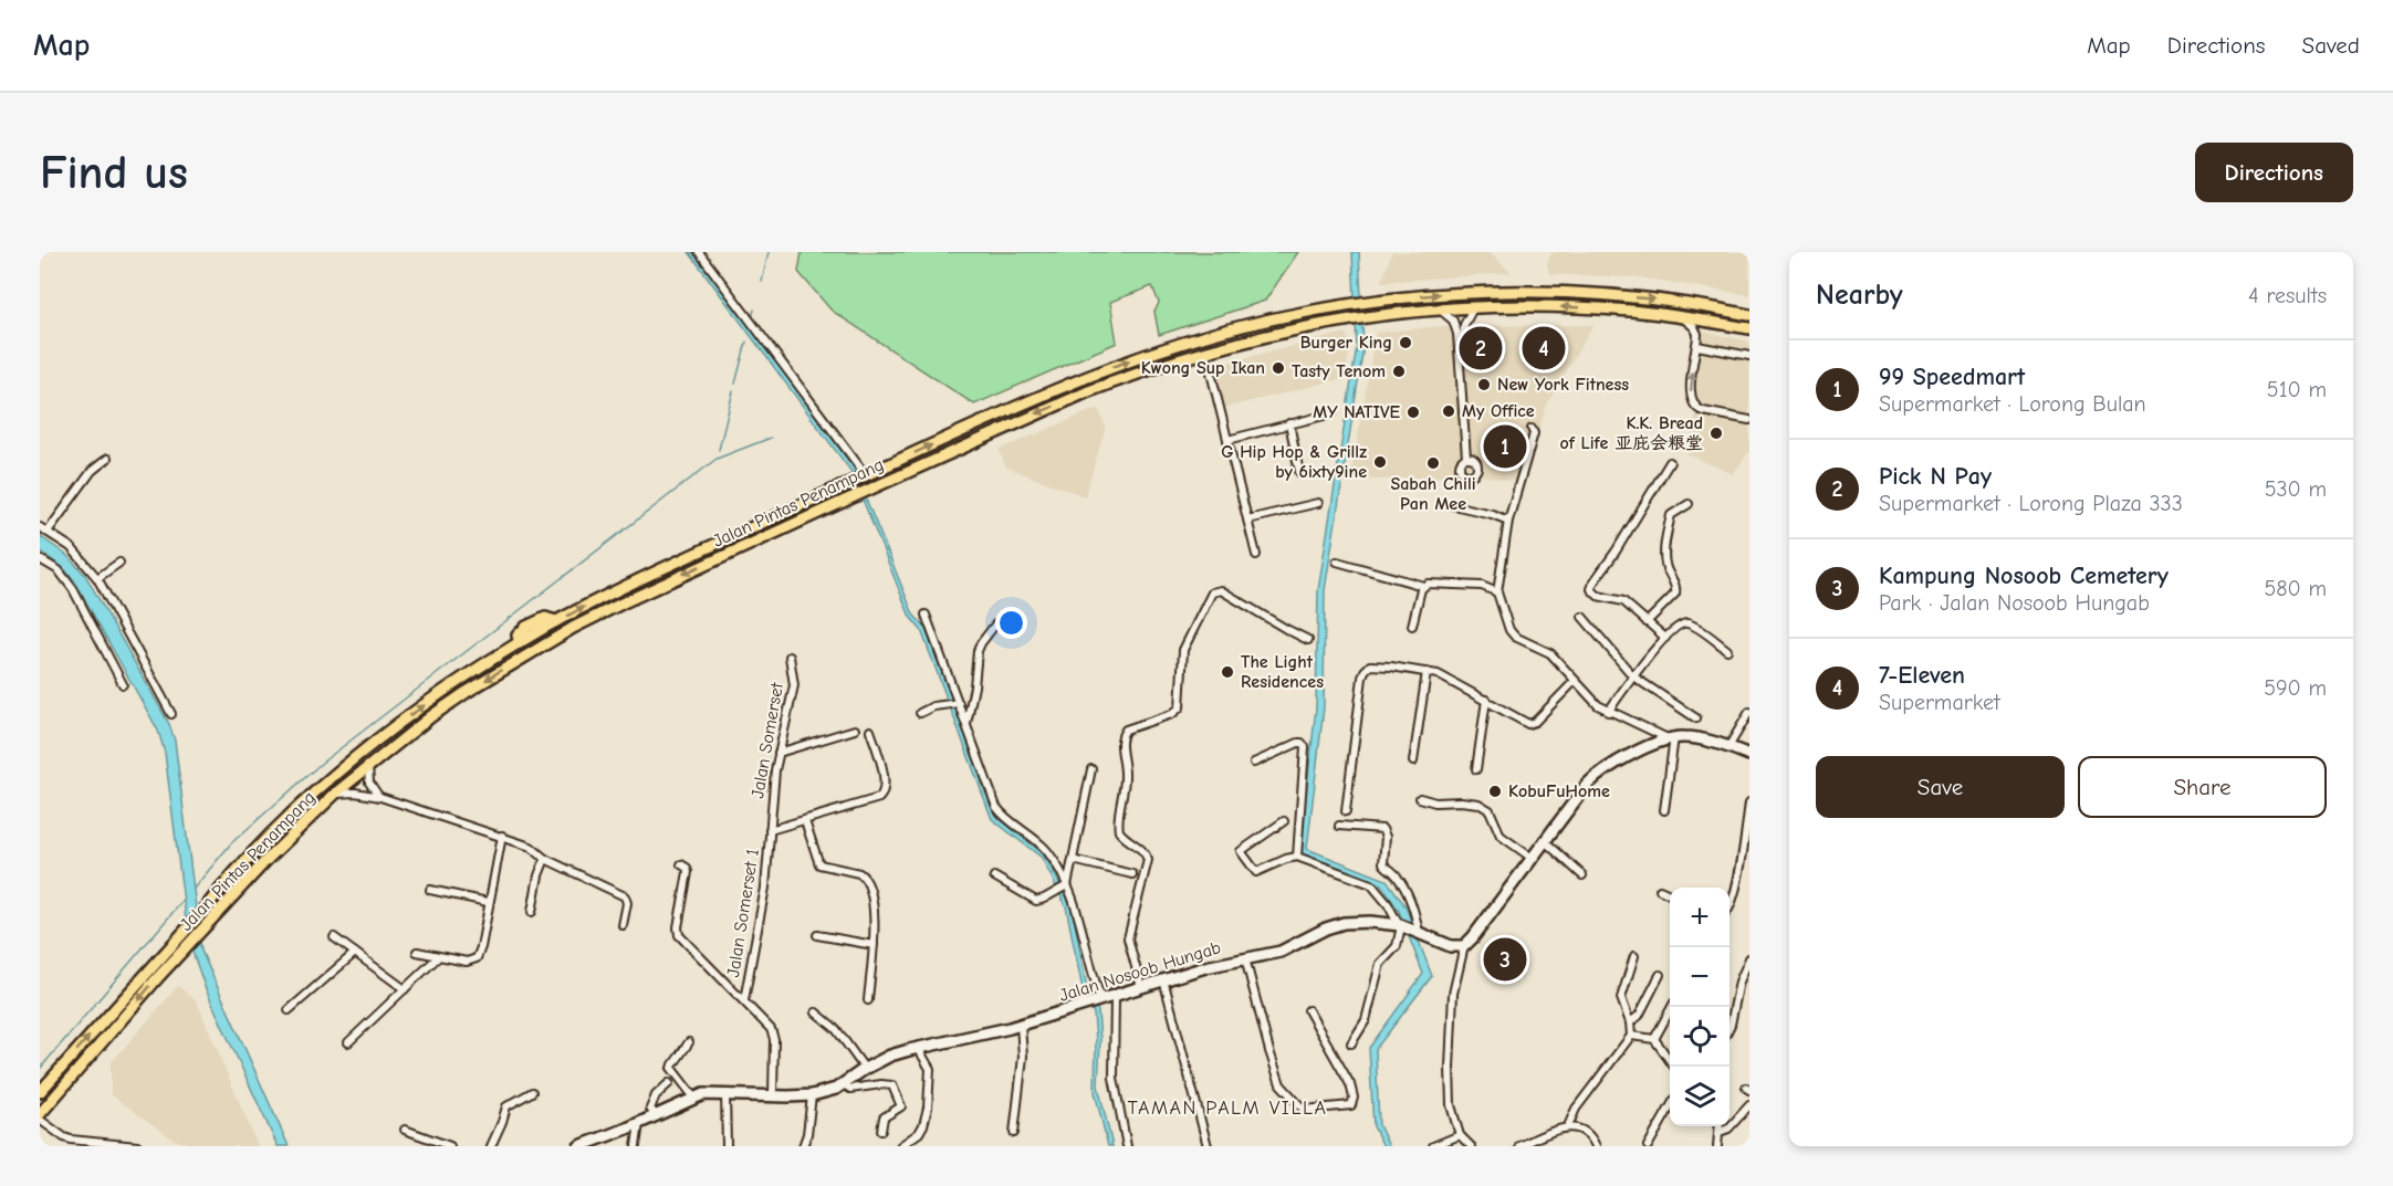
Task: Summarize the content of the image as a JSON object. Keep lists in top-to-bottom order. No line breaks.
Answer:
{"streets":{"main road":["Jalan Pintas Penampang","Jalan Nosoob Hungab"],"street":["Jalan Somerset","Jalan Somerset 1"]},"crossings":[["Jalan Somerset","Jalan Somerset 1"],["Jalan Somerset 1","Jalan Nosoob Hungab"]],"districts":["TAMAN PALM VILLA"],"places":["Burger King","Kwong Sup Ikan","Tasty Tenom","New York Fitness","My Office","MY NATIVE","K.K. Bread of Life 亚庇会粮堂","G Hip Hop & Grillz by 6ixty9ine","Sabah Chili Pan Mee","The Light Residences","KobuFuHome"],"page":{"header":"Map","nav":["Map","Directions","Saved"],"buttons":["Directions",["Save","Share"]],"title":"Find us","heading":["Nearby","4 results"],"pins":["2","4","1","3"],"list":[{"mark":"1","name":"99 Speedmart","note":"Supermarket · Lorong Bulan","value":"510 m"},{"mark":"2","name":"Pick N Pay","note":"Supermarket · Lorong Plaza 333","value":"530 m"},{"mark":"3","name":"Kampung Nosoob Cemetery","note":"Park · Jalan Nosoob Hungab","value":"580 m"},{"mark":"4","name":"7-Eleven","note":"Supermarket","value":"590 m"}],"map_buttons":["+","−"]}}
